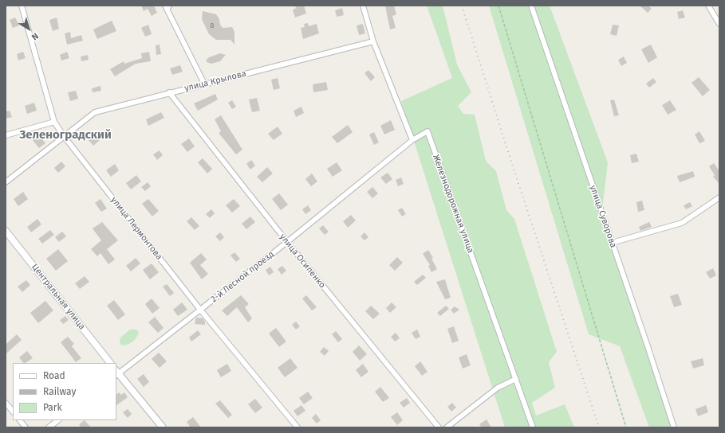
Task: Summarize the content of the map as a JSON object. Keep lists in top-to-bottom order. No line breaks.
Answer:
{"streets":{"street":["улица Крылова","Железнодорожная улица","улица Суворова","улица Лермонтова","улица Осипенко","2-й Лесной проезд","Центральная улица"]},"crossings":[["улица Крылова","улица Лермонтова"],["улица Крылова","улица Осипенко"],["Железнодорожная улица","2-й Лесной проезд"],["улица Лермонтова","2-й Лесной проезд"],["улица Осипенко","2-й Лесной проезд"]],"districts":["Зеленоградский"],"house_numbers":["8"],"legend":["Road","Railway","Park"],"north":"bottom right"}
